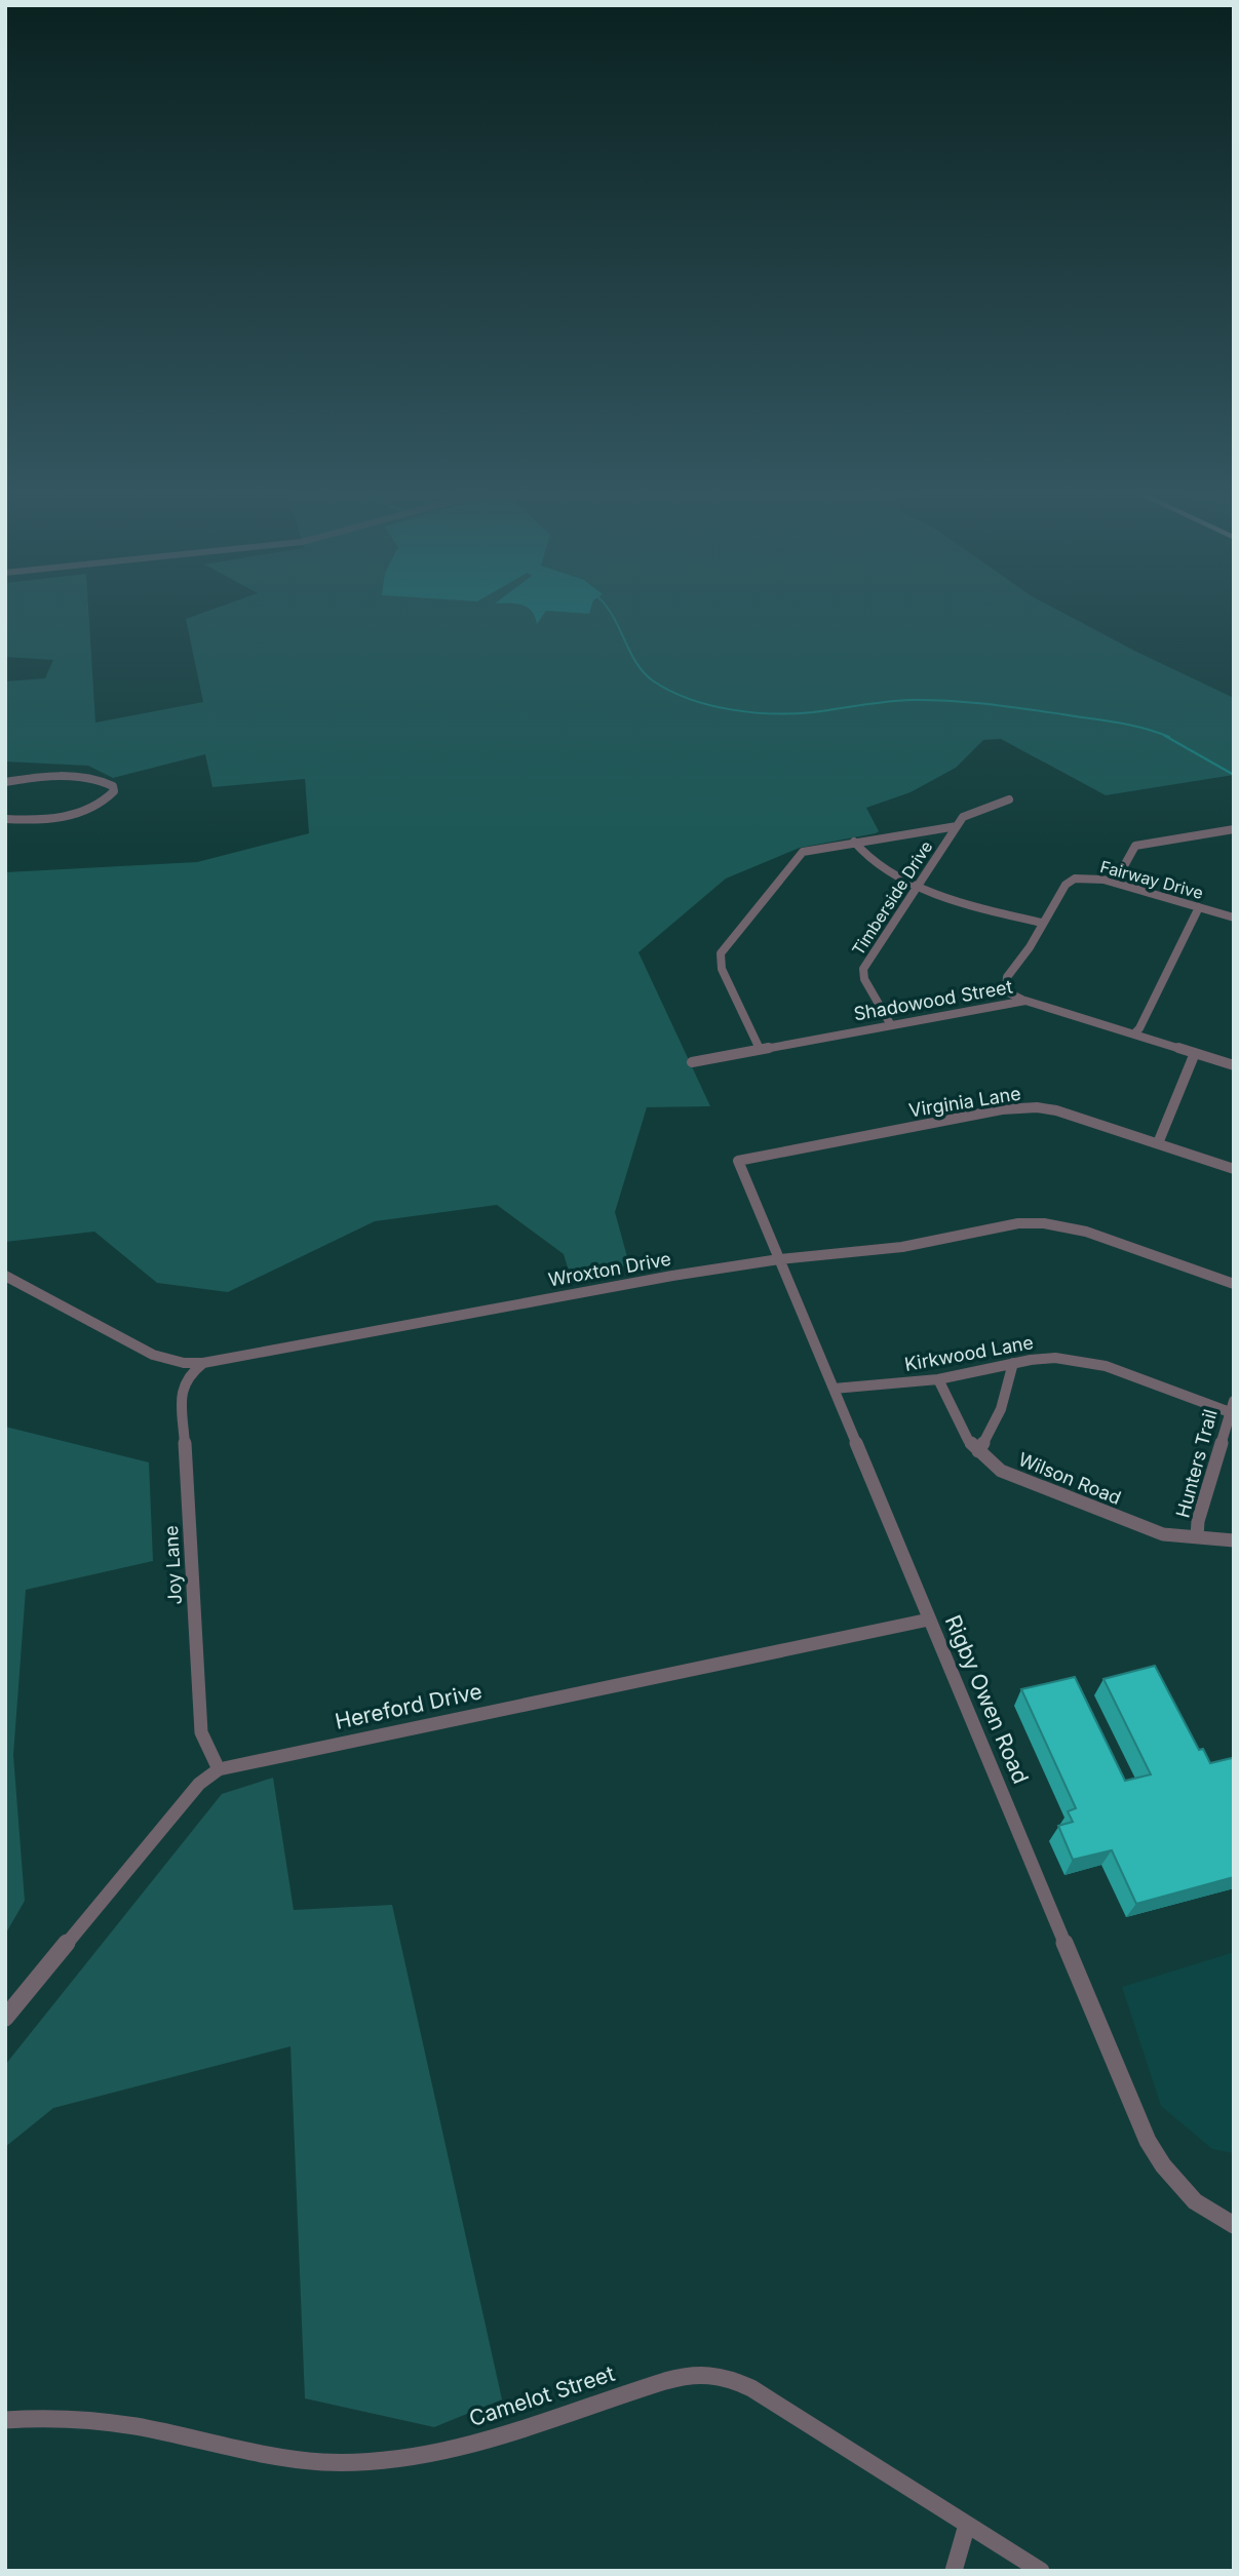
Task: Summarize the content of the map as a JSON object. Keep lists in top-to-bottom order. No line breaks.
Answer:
{"streets":{"street":["Fairway Drive","Timberside Drive","Shadowood Street","Virginia Lane","Wroxton Drive","Kirkwood Lane","Hunters Trail","Wilson Road","Joy Lane","Rigby Owen Road","Hereford Drive","Camelot Street"]},"crossings":[["Timberside Drive","Shadowood Street"],["Virginia Lane","Rigby Owen Road"],["Wroxton Drive","Joy Lane"],["Wroxton Drive","Rigby Owen Road"],["Kirkwood Lane","Hunters Trail"],["Kirkwood Lane","Wilson Road"],["Kirkwood Lane","Rigby Owen Road"],["Hunters Trail","Wilson Road"],["Joy Lane","Hereford Drive"],["Rigby Owen Road","Hereford Drive"]]}
